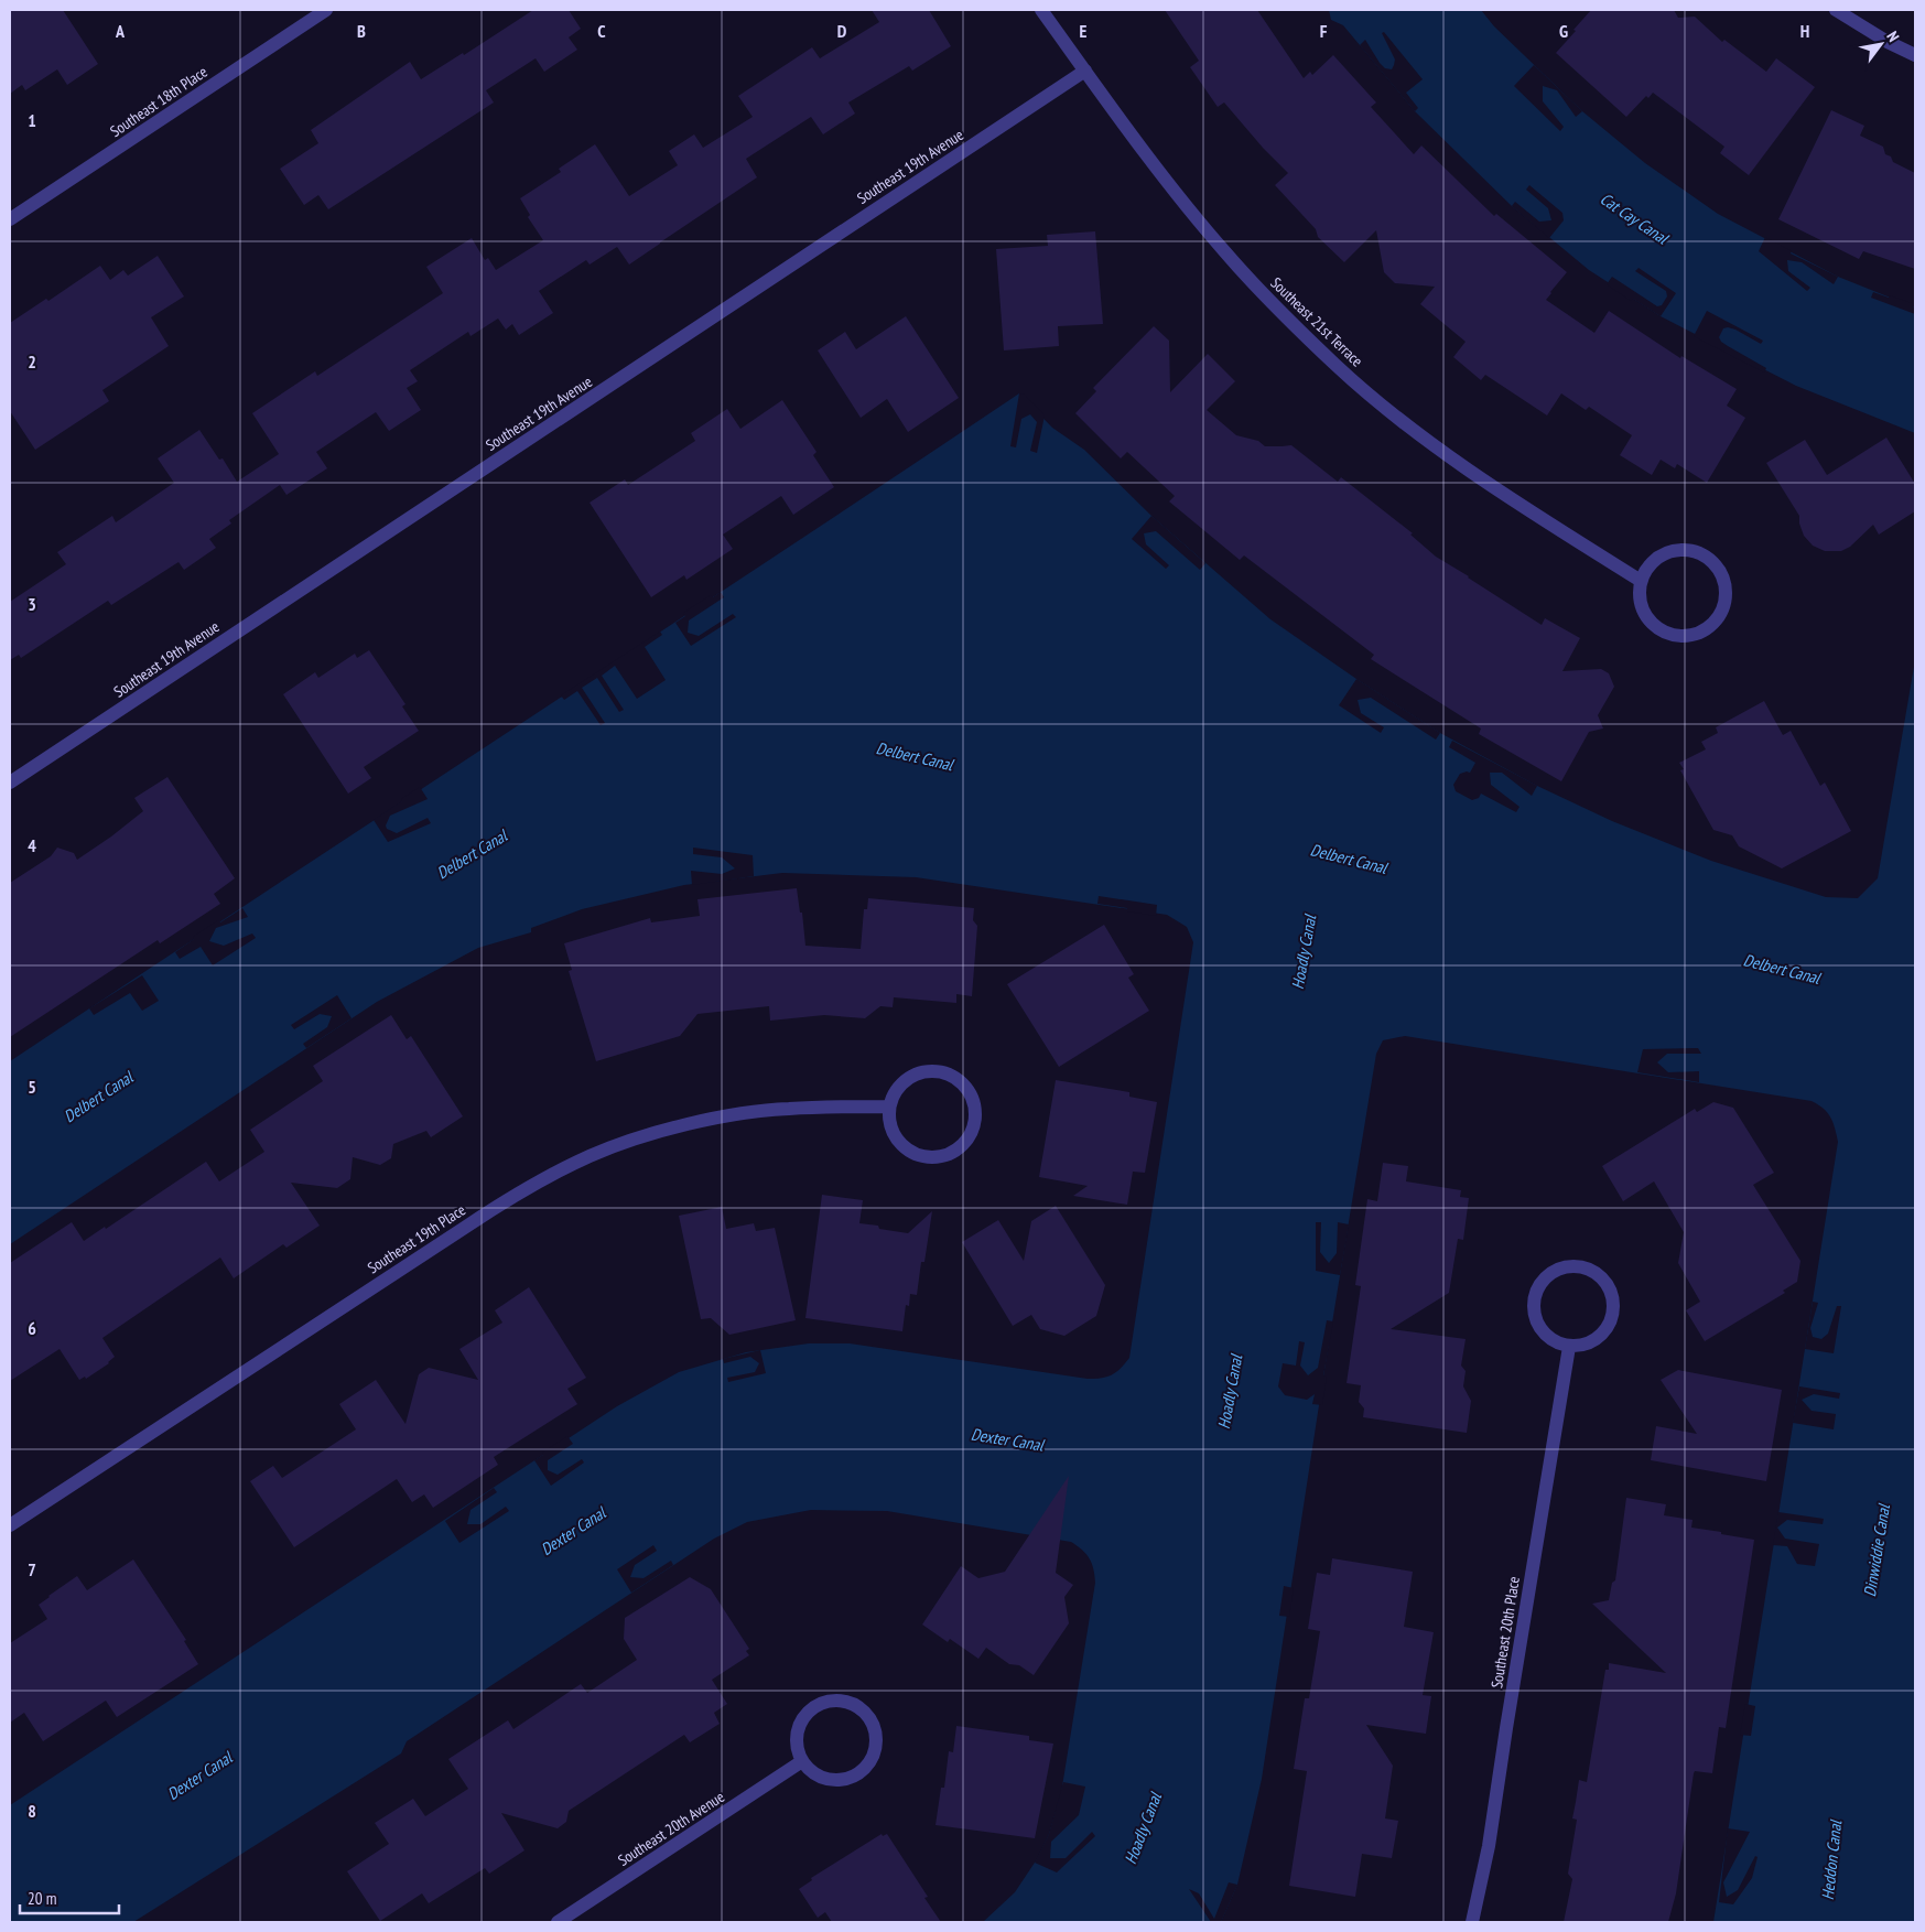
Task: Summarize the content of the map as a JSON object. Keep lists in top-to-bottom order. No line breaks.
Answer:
{"streets":{"street":["Southeast 18th Place","Southeast 19th Avenue","Southeast 21st Terrace","Southeast 19th Place","Southeast 20th Place","Southeast 20th Avenue"]},"crossings":[["Southeast 19th Avenue","Southeast 21st Terrace"]],"water":["Cat Cay Canal","Delbert Canal","Hoadly Canal","Dexter Canal","Dinwiddie Canal","Heddon Canal"],"scale_bar":"20 m","north":"top right","grid":{"columns":["A","B","C","D","E","F","G","H"],"rows":["1","2","3","4","5","6","7","8"]}}
